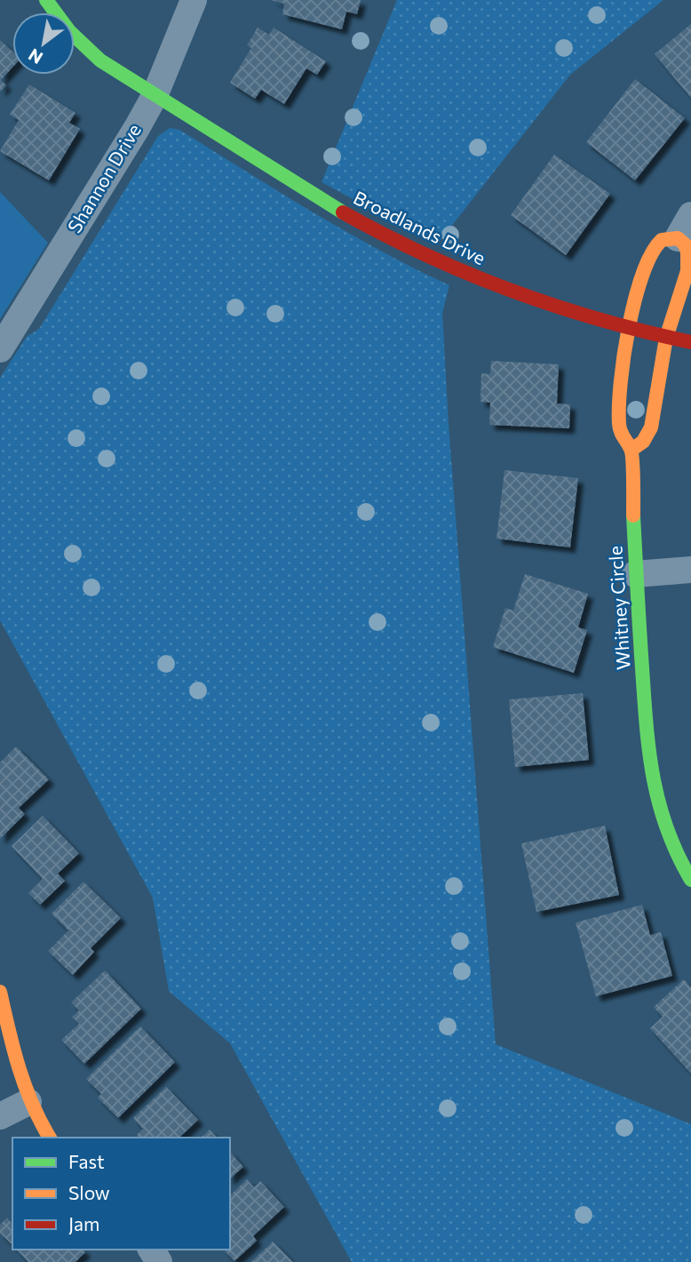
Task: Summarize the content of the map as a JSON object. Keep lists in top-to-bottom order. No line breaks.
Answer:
{"streets":{"street":["Shannon Drive","Broadlands Drive","Whitney Circle"]},"crossings":[["Shannon Drive","Broadlands Drive"],["Broadlands Drive","Whitney Circle"]],"legend":["Fast","Slow","Jam"],"north":"bottom left"}
